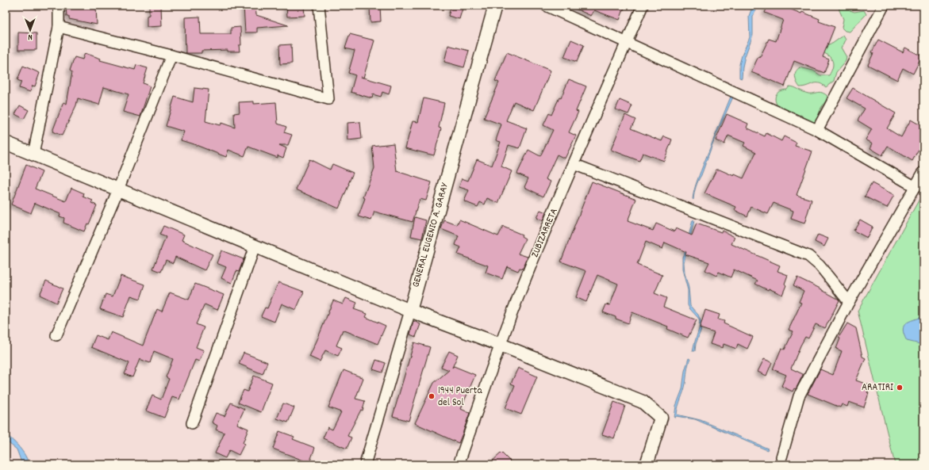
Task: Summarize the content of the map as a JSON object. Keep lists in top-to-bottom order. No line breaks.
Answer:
{"streets":{"street":["ZUBIZARRETA","GENERAL EUGENIO A. GARAY"]},"places":["ARATIRI","1944 Puerta del Sol"],"north":"bottom"}
